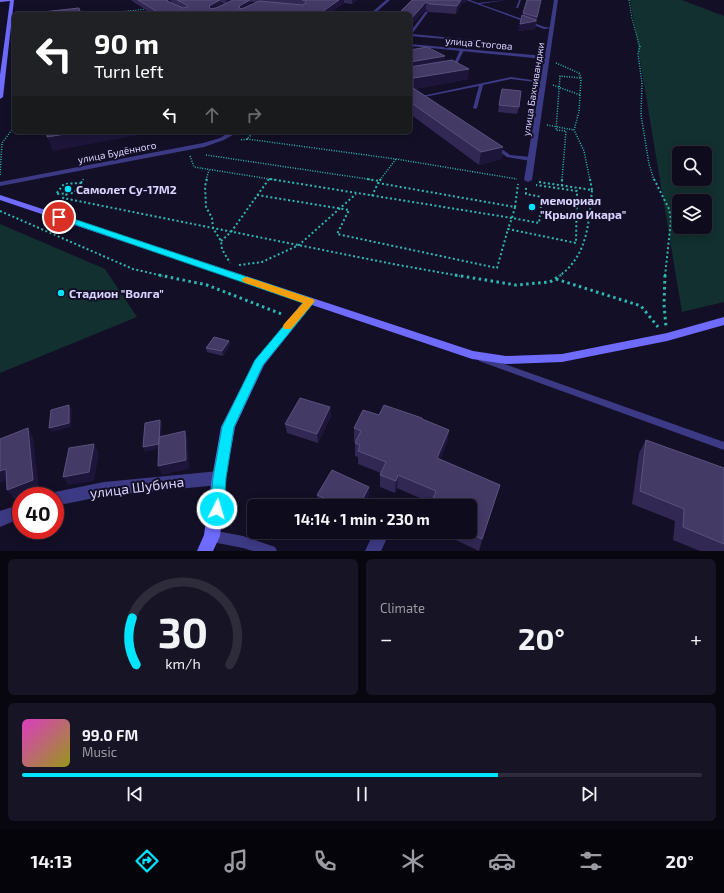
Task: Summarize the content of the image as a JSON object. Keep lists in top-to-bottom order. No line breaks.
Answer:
{"streets":{"street":["улица Стогова","улица Бахчиванджи","улица Будённого","улица Шубина"]},"crossings":[["улица Стогова","улица Бахчиванджи"]],"places":["Самолет Су-17М2","мемориал \"Крыло Икара\"","Стадион \"Волга\""],"page":{"turn":["90 m","Turn left"],"limit":"40","trip":"14:14 · 1 min · 230 m","tile":"Climate","heat":["−","20°","+"],"song":["99.0 FM","Music"],"tabs":["14:13","20°"],"gauge":["30","km/h"]}}
